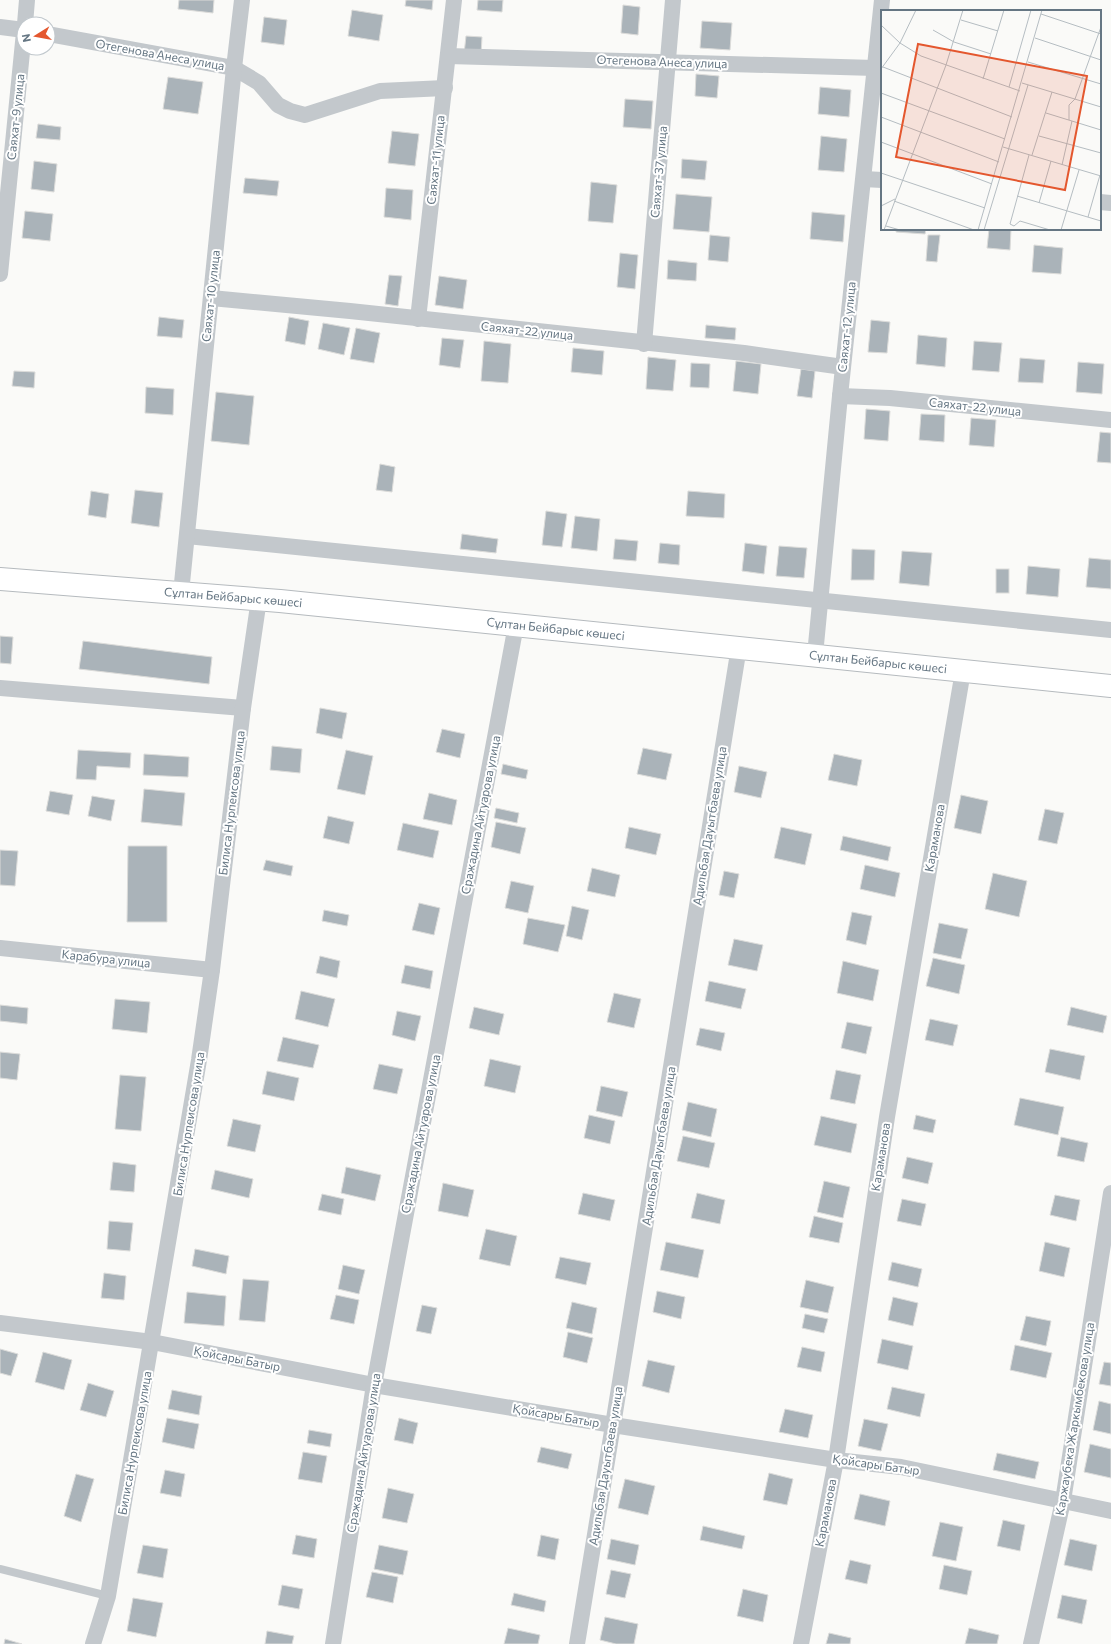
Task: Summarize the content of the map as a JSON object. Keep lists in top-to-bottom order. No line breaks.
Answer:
{"streets":{"main road":["Сұлтан Бейбарыс көшесі"],"street":["Отегенова Анеса улица","Саяхат-9 улица","Саяхат-11 улица","Саяхат-37 улица","Саяхат-10 улица","Саяхат-12 улица","Саяхат-22 улица","Билиса Нурпеисова улица","Сражадина Айтуарова улица","Адильбая Дауытбаева улица","Караманова","Карабура улица","Қойсары Батыр","Каржаубека Жаркымбекова улица"]},"crossings":[["Отегенова Анеса улица","Саяхат-11 улица"],["Отегенова Анеса улица","Саяхат-37 улица"],["Отегенова Анеса улица","Саяхат-10 улица"],["Отегенова Анеса улица","Саяхат-12 улица"],["Саяхат-11 улица","Саяхат-22 улица"],["Саяхат-37 улица","Саяхат-22 улица"],["Саяхат-10 улица","Саяхат-22 улица"],["Саяхат-10 улица","Сұлтан Бейбарыс көшесі"],["Саяхат-12 улица","Саяхат-22 улица"],["Саяхат-12 улица","Сұлтан Бейбарыс көшесі"],["Сұлтан Бейбарыс көшесі","Билиса Нурпеисова улица"],["Сұлтан Бейбарыс көшесі","Сражадина Айтуарова улица"],["Сұлтан Бейбарыс көшесі","Адильбая Дауытбаева улица"],["Сұлтан Бейбарыс көшесі","Караманова"],["Билиса Нурпеисова улица","Карабура улица"],["Билиса Нурпеисова улица","Қойсары Батыр"],["Сражадина Айтуарова улица","Қойсары Батыр"],["Адильбая Дауытбаева улица","Қойсары Батыр"],["Караманова","Қойсары Батыр"],["Қойсары Батыр","Каржаубека Жаркымбекова улица"]],"north":"left"}
